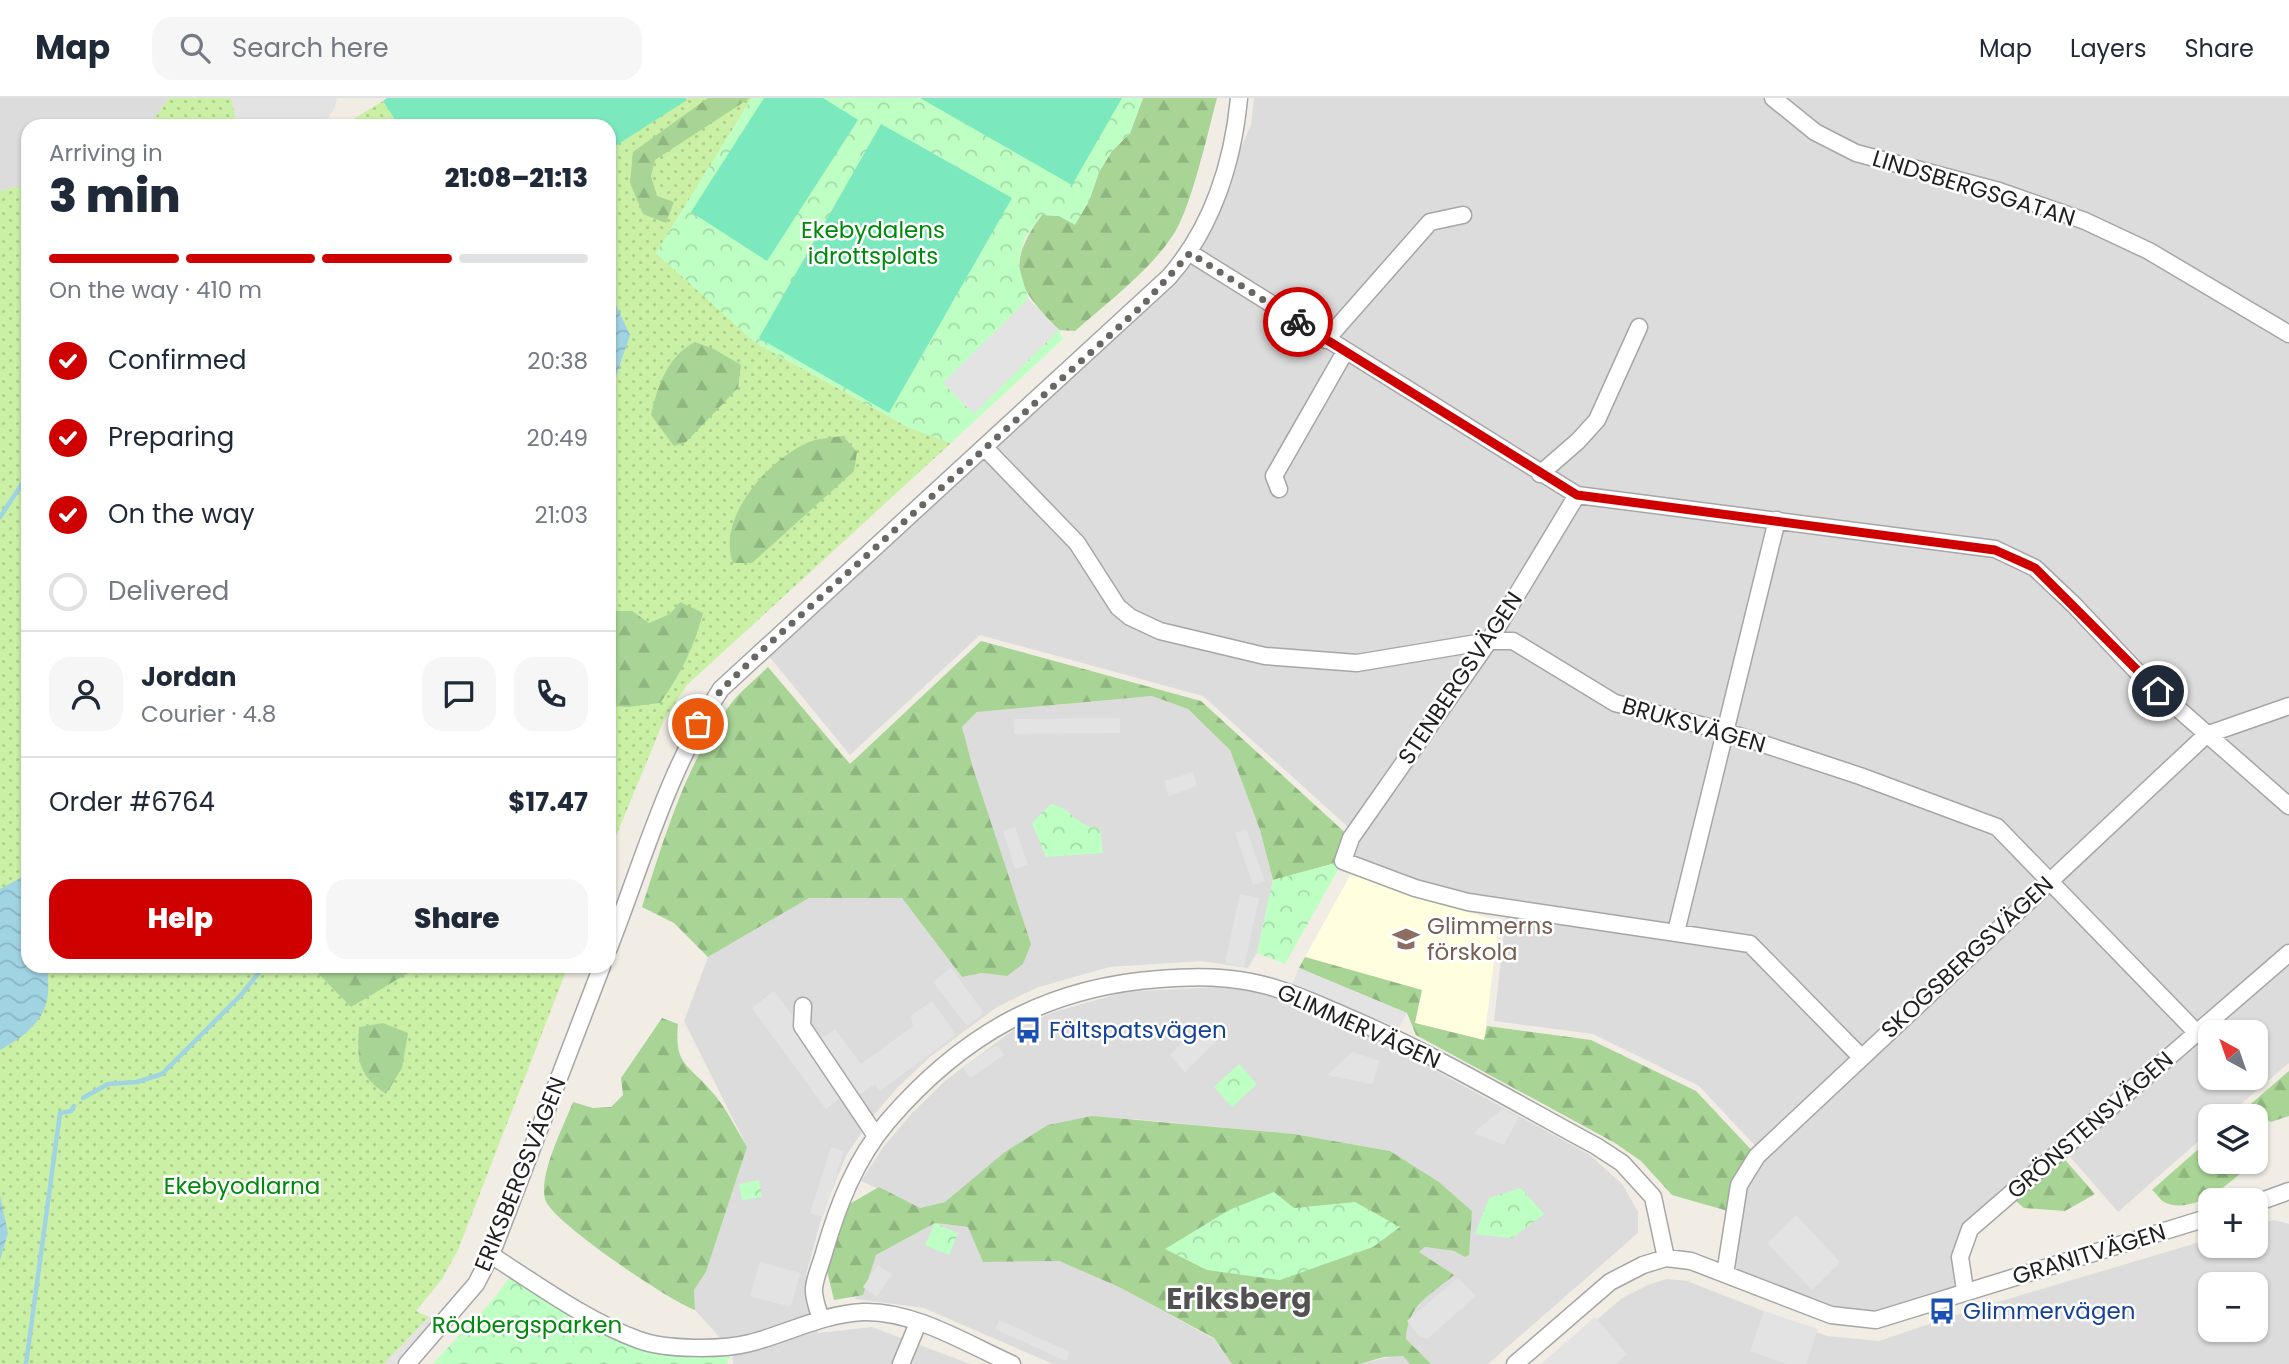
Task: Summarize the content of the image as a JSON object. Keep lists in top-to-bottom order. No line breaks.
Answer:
{"streets":{"street":["LINDSBERGSGATAN","STENBERGSVÄGEN","BRUKSVÄGEN","SKOGSBERGSVÄGEN","GLIMMERVÄGEN","GRÖNSTENSVÄGEN","ERIKSBERGSVÄGEN","GRANITVÄGEN"]},"crossings":[["STENBERGSVÄGEN","BRUKSVÄGEN"],["BRUKSVÄGEN","SKOGSBERGSVÄGEN"],["BRUKSVÄGEN","GRÖNSTENSVÄGEN"],["SKOGSBERGSVÄGEN","GRANITVÄGEN"],["GLIMMERVÄGEN","GRANITVÄGEN"],["GRÖNSTENSVÄGEN","GRANITVÄGEN"]],"districts":["Eriksberg"],"parks":["Ekebydalens idrottsplats","Ekebyodlarna","Rödbergsparken"],"places":{"school or university":["Glimmerns förskola"],"bus stop":["Fältspatsvägen","Glimmervägen"]},"north":"top left","page":{"header":"Map","search":"Search here","nav":["Map","Layers","Share"],"heading":["3 min","Arriving in","21:08–21:13"],"panel":["Jordan","Courier · 4.8","Order #6764","$17.47"],"bar":"On the way · 410 m","list":[["Confirmed","20:38"],["Preparing","20:49"],["On the way","21:03"],"Delivered"],"buttons":["Help","Share"],"map_buttons":["+","−"]}}
